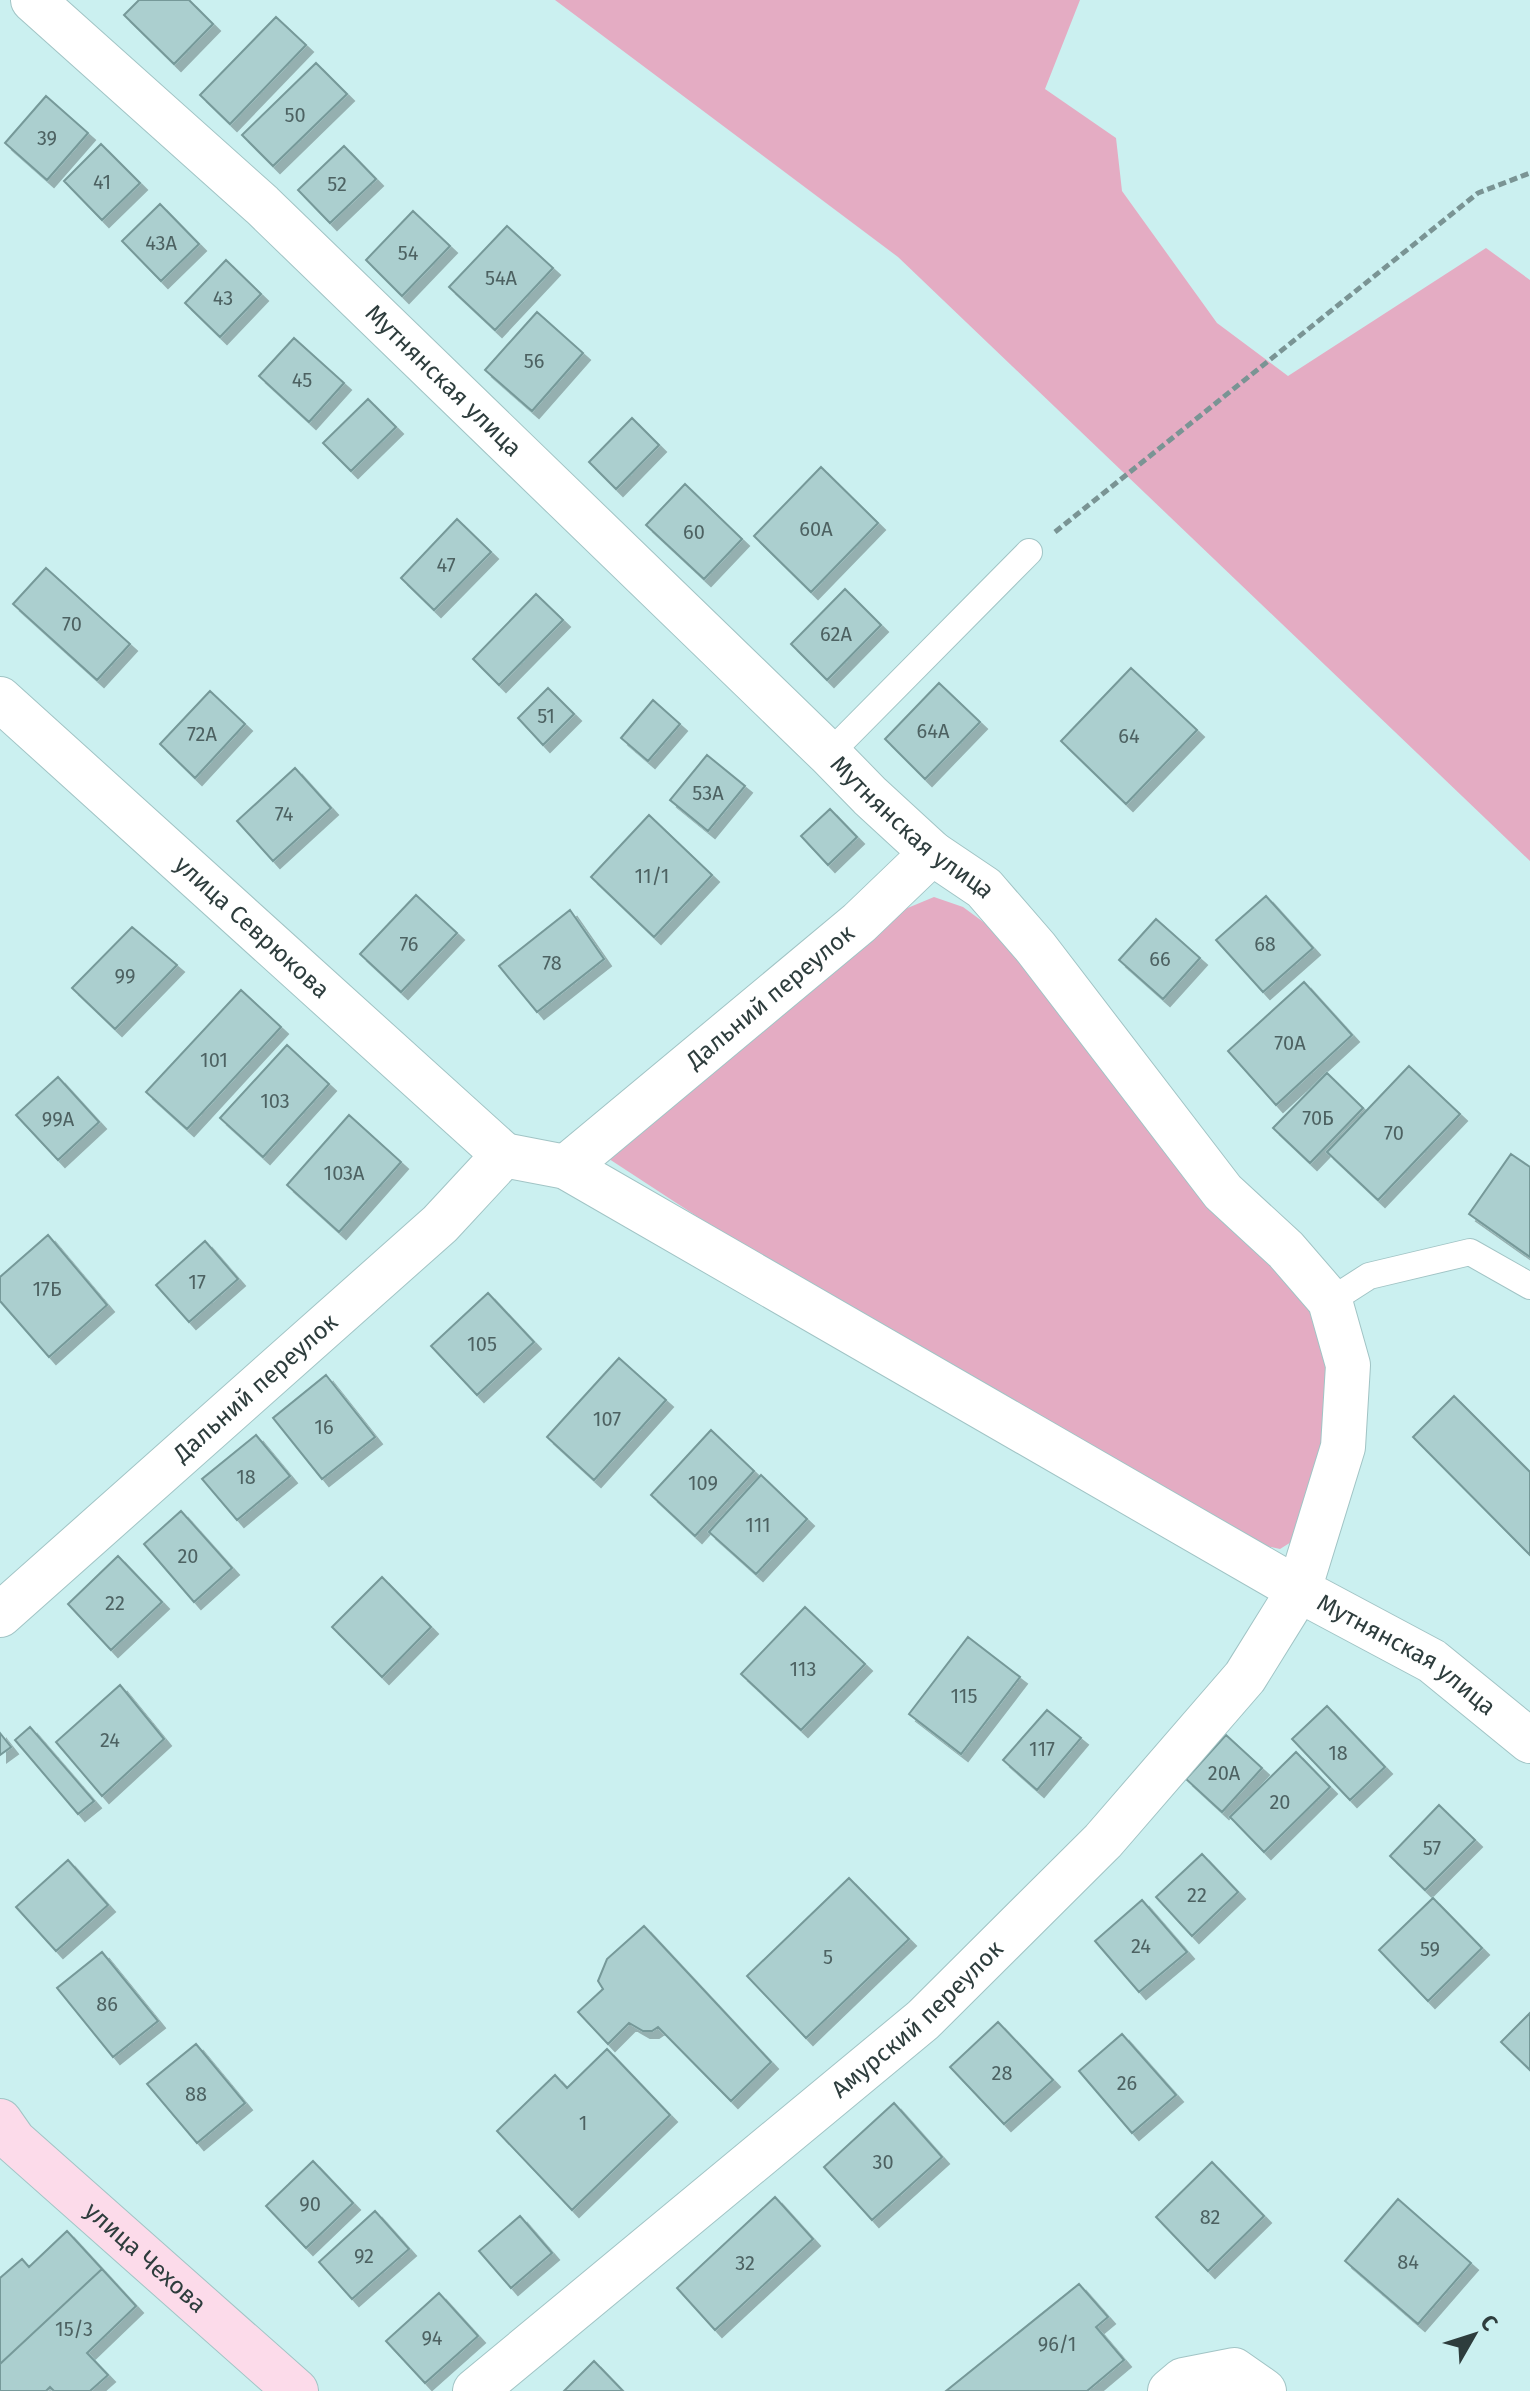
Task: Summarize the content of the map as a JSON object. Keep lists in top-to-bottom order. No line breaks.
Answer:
{"streets":{"street":["Мутнянская улица","улица Севрюкова","Дальний переулок","Амурский переулок","улица Чехова"]},"crossings":[["Мутнянская улица","Дальний переулок"],["Мутнянская улица","Амурский переулок"],["улица Севрюкова","Дальний переулок"]],"house_numbers":["50","39","41","52","43А","54","54А","43","56","45","60А","60","47","70","62А","51","64А","72А","64","53А","74","11/1","76","68","66","78","99","70А","101","103","70Б","99А","70","103А","17","17Б","105","107","16","18","109","111","20","22","113","115","24","117","18","20А","20","57","22","24","59","5","86","28","26","88","1","30","90","82","92","84","32","15/3","94","96/1"],"north":"top right"}
